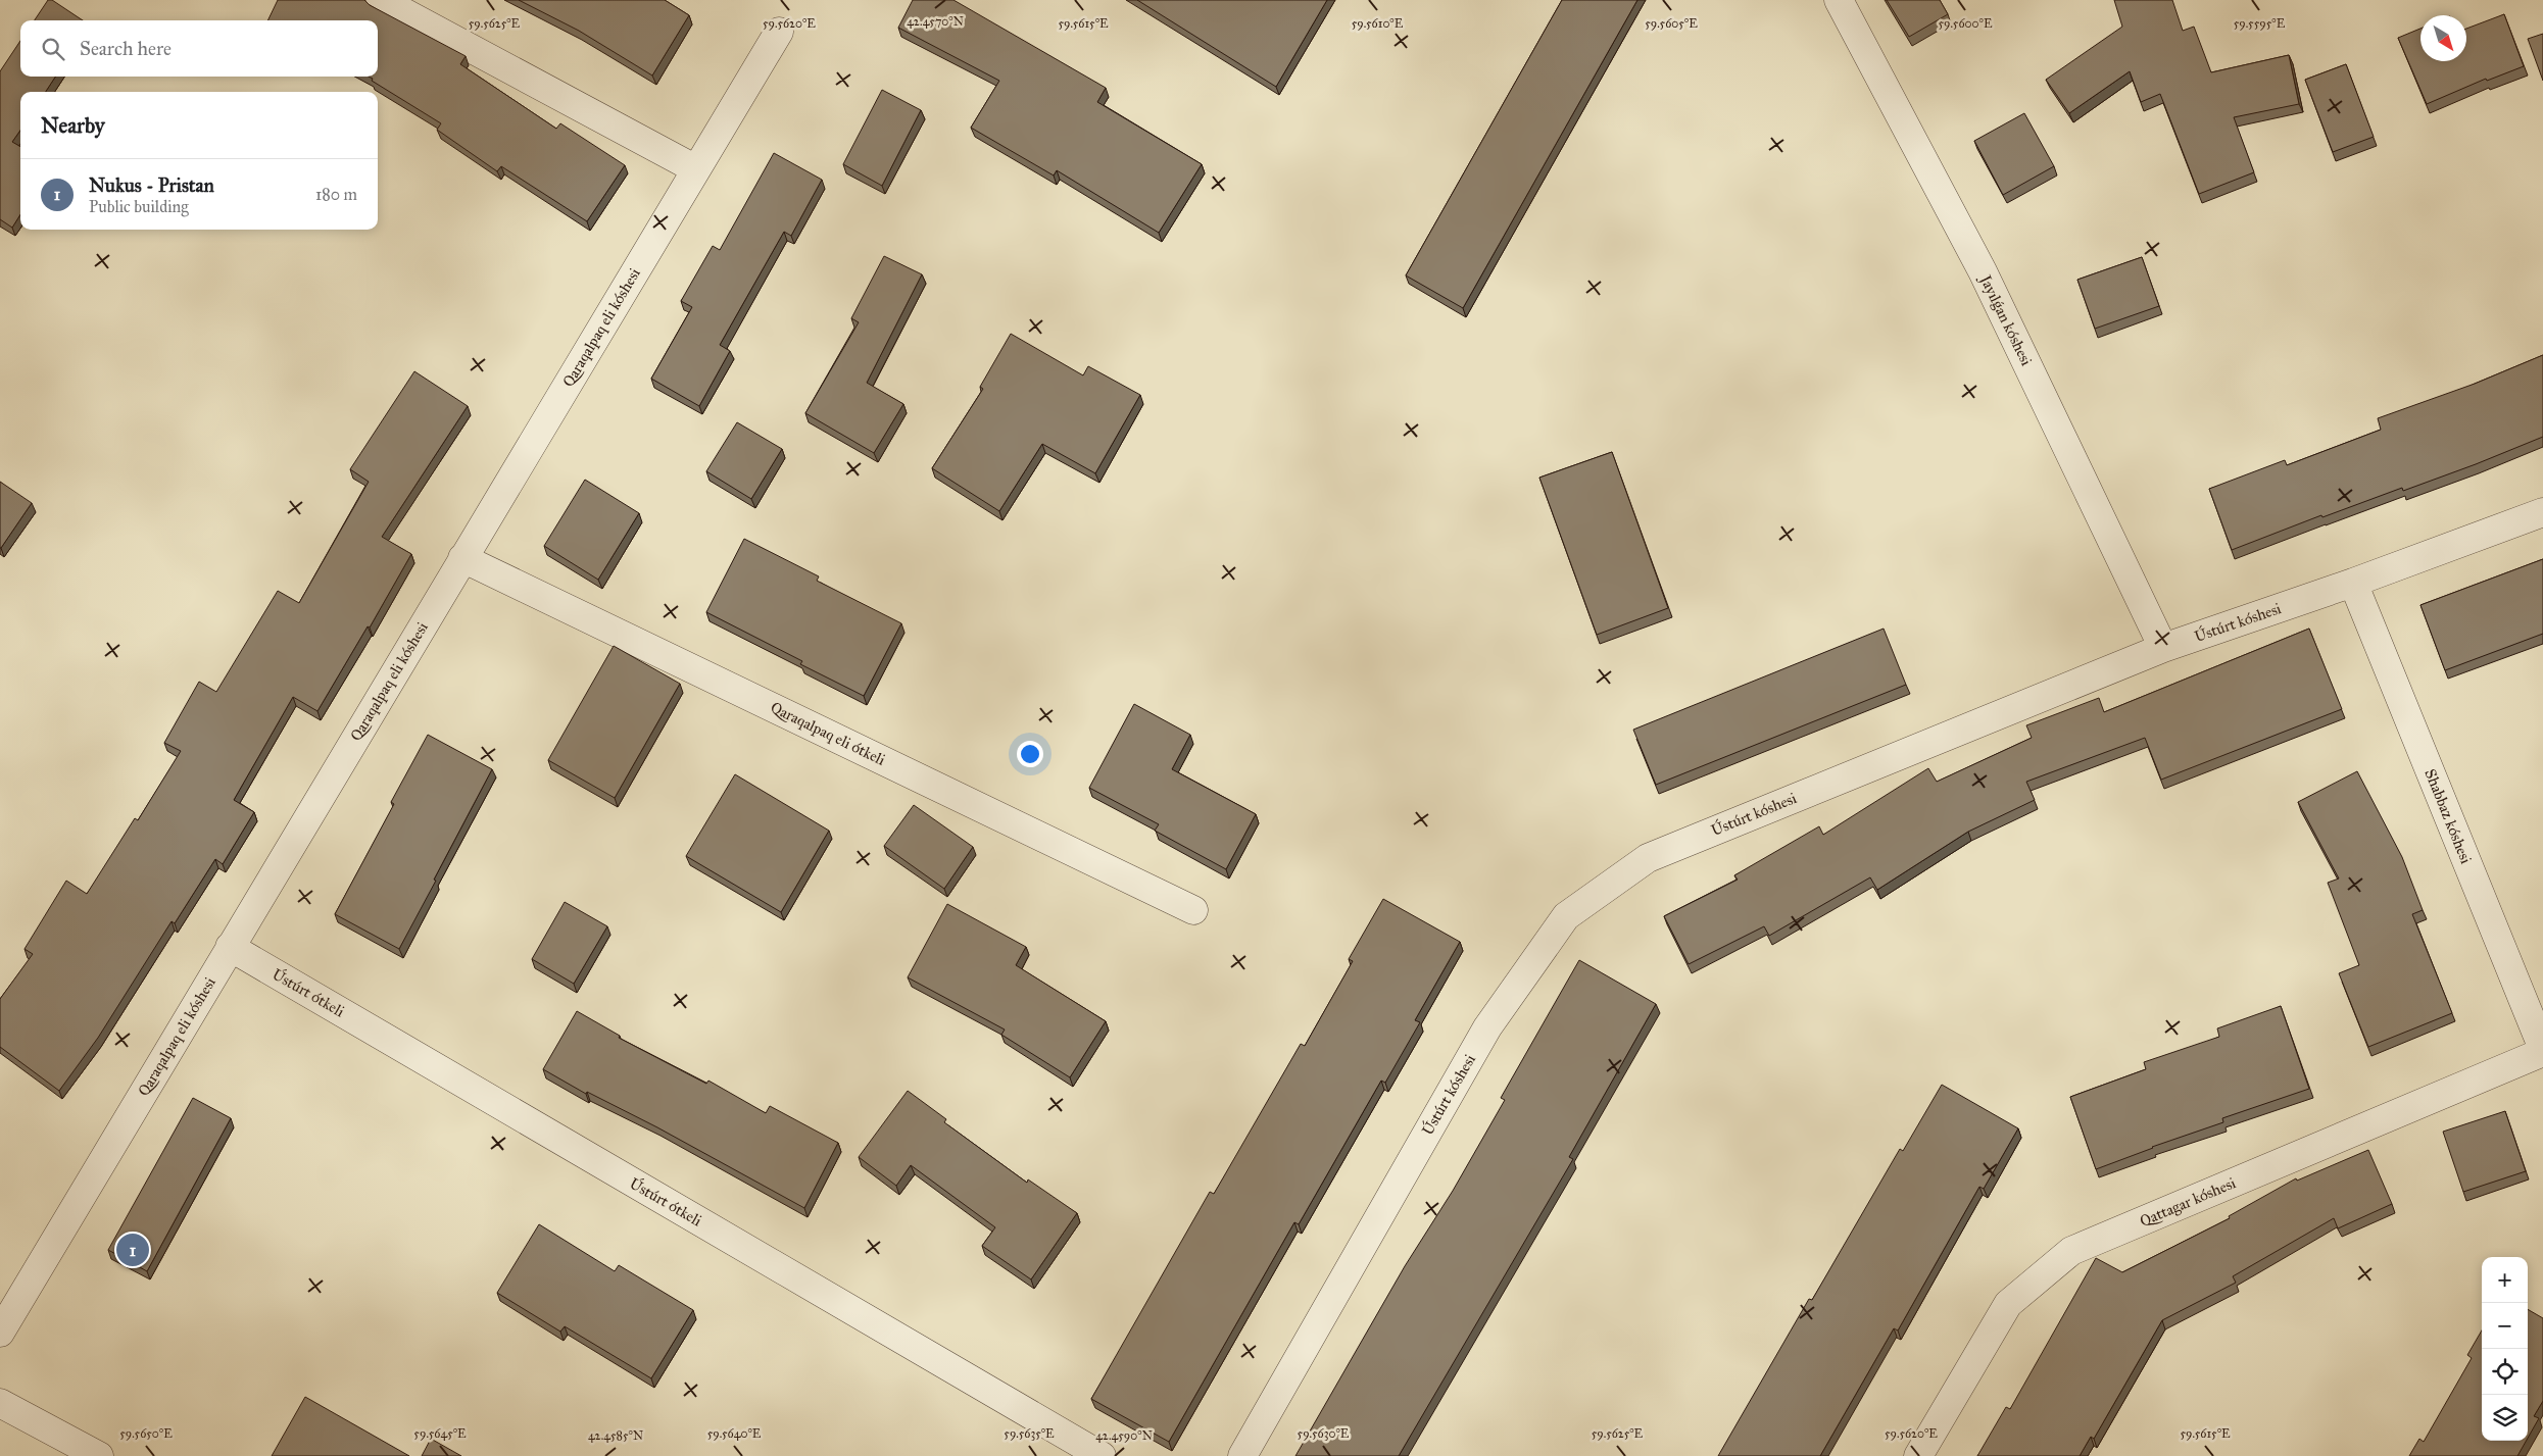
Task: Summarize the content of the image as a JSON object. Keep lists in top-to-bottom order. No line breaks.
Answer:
{"streets":{"street":["Jayılǵan kóshesi","Qaraqalpaq eli kóshesi","Ústúrt kóshesi","Qaraqalpaq eli ótkeli","Shabbaz kóshesi","Ústúrt ótkeli","Qattagar kóshesi"]},"crossings":[["Jayılǵan kóshesi","Ústúrt kóshesi"],["Qaraqalpaq eli kóshesi","Qaraqalpaq eli ótkeli"],["Qaraqalpaq eli kóshesi","Ústúrt ótkeli"],["Ústúrt kóshesi","Shabbaz kóshesi"],["Shabbaz kóshesi","Qattagar kóshesi"]],"north":"bottom right","page":{"search":"Search here","heading":"Nearby","list":[{"mark":"1","name":"Nukus - Pristan","note":"Public building","value":"180 m"}],"pins":"1","map_buttons":["+","−"]},"coordinates":["42.4570°N","59.5625°E","59.5620°E","59.5615°E","59.5610°E","59.5605°E","59.5600°E","59.5595°E","59.5650°E","59.5645°E","59.5640°E","59.5635°E","59.5630°E","42.4585°N","42.4590°N"]}
